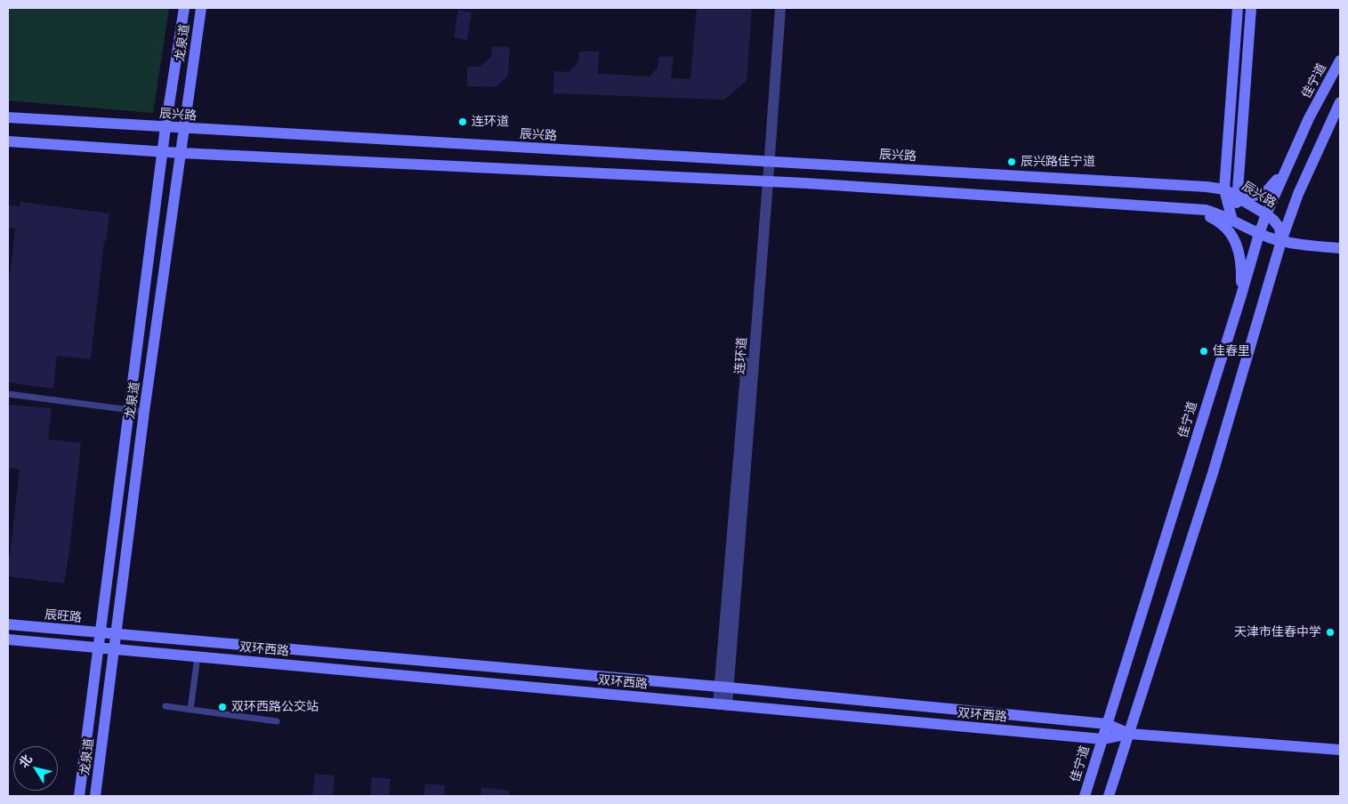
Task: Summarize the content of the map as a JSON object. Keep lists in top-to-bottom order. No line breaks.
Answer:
{"streets":{"street":["龙泉道","佳宁道","辰兴路","连环道","辰旺路","双环西路"]},"crossings":[["龙泉道","辰兴路"],["龙泉道","辰旺路"],["龙泉道","双环西路"],["佳宁道","辰兴路"],["佳宁道","双环西路"],["辰兴路","连环道"],["连环道","双环西路"],["辰旺路","双环西路"]],"places":["连环道","辰兴路佳宁道","佳春里","天津市佳春中学","双环西路公交站"],"north":"top left"}
